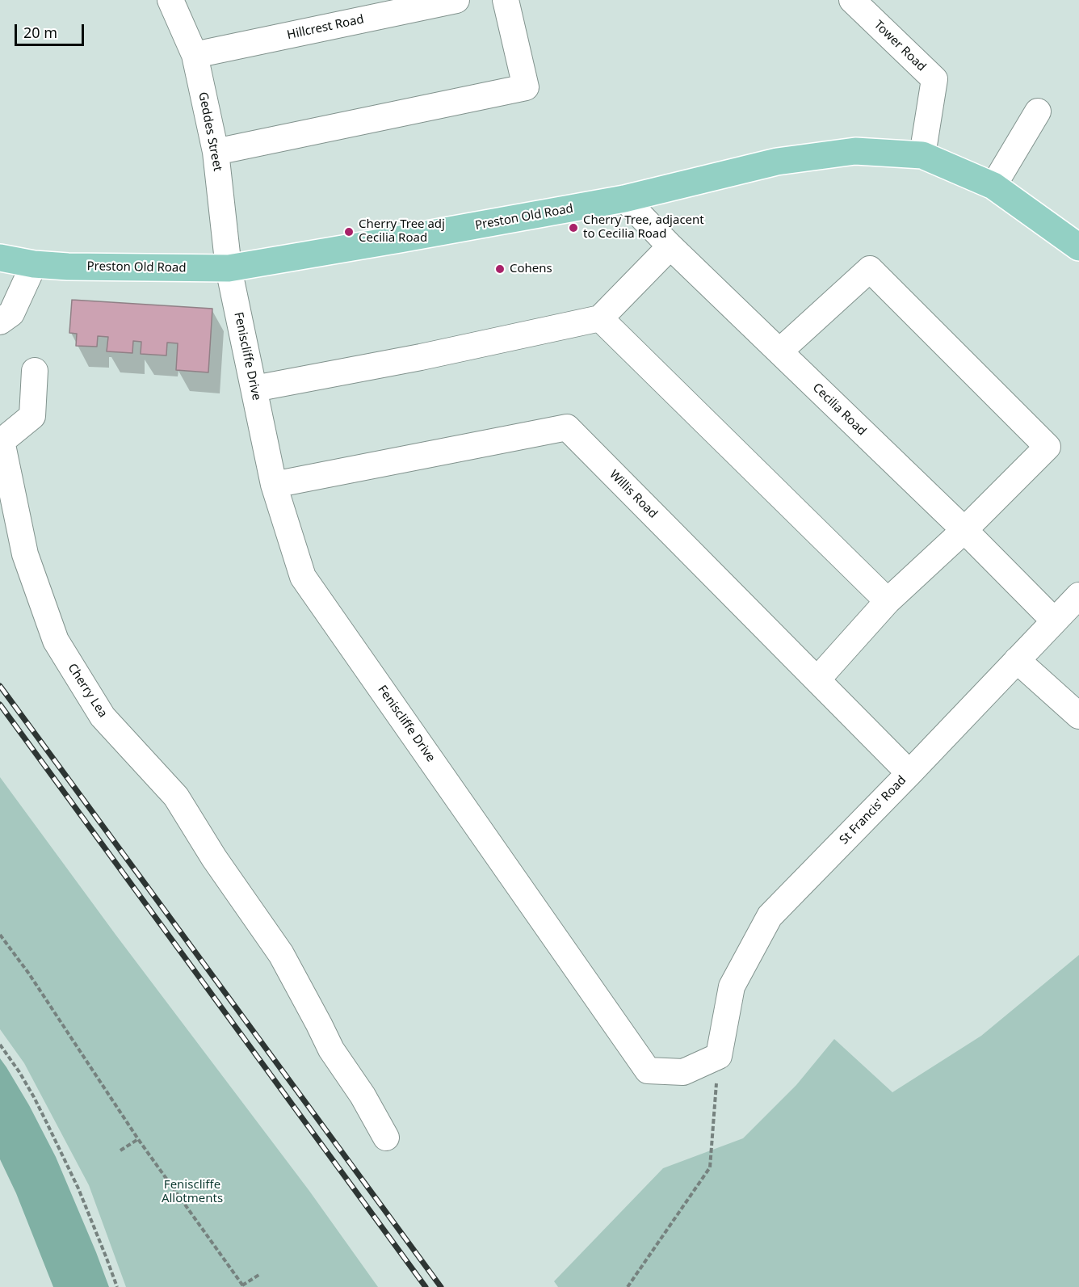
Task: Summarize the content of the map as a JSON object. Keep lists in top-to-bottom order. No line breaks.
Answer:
{"streets":{"main road":["Preston Old Road"],"street":["Hillcrest Road","Tower Road","Geddes Street","Feniscliffe Drive","Cecilia Road","Willis Road","Cherry Lea","St Francis' Road"]},"crossings":[["Hillcrest Road","Geddes Street"],["Tower Road","Preston Old Road"],["Geddes Street","Preston Old Road"],["Geddes Street","Feniscliffe Drive"],["Preston Old Road","Feniscliffe Drive"],["Preston Old Road","Cecilia Road"],["Feniscliffe Drive","Willis Road"],["Feniscliffe Drive","St Francis' Road"],["Cecilia Road","St Francis' Road"],["Willis Road","St Francis' Road"]],"parks":["Feniscliffe Allotments"],"places":["Cherry Tree, adjacent to Cecilia Road","Cherry Tree adj Cecilia Road","Cohens"],"scale_bar":"20 m"}
